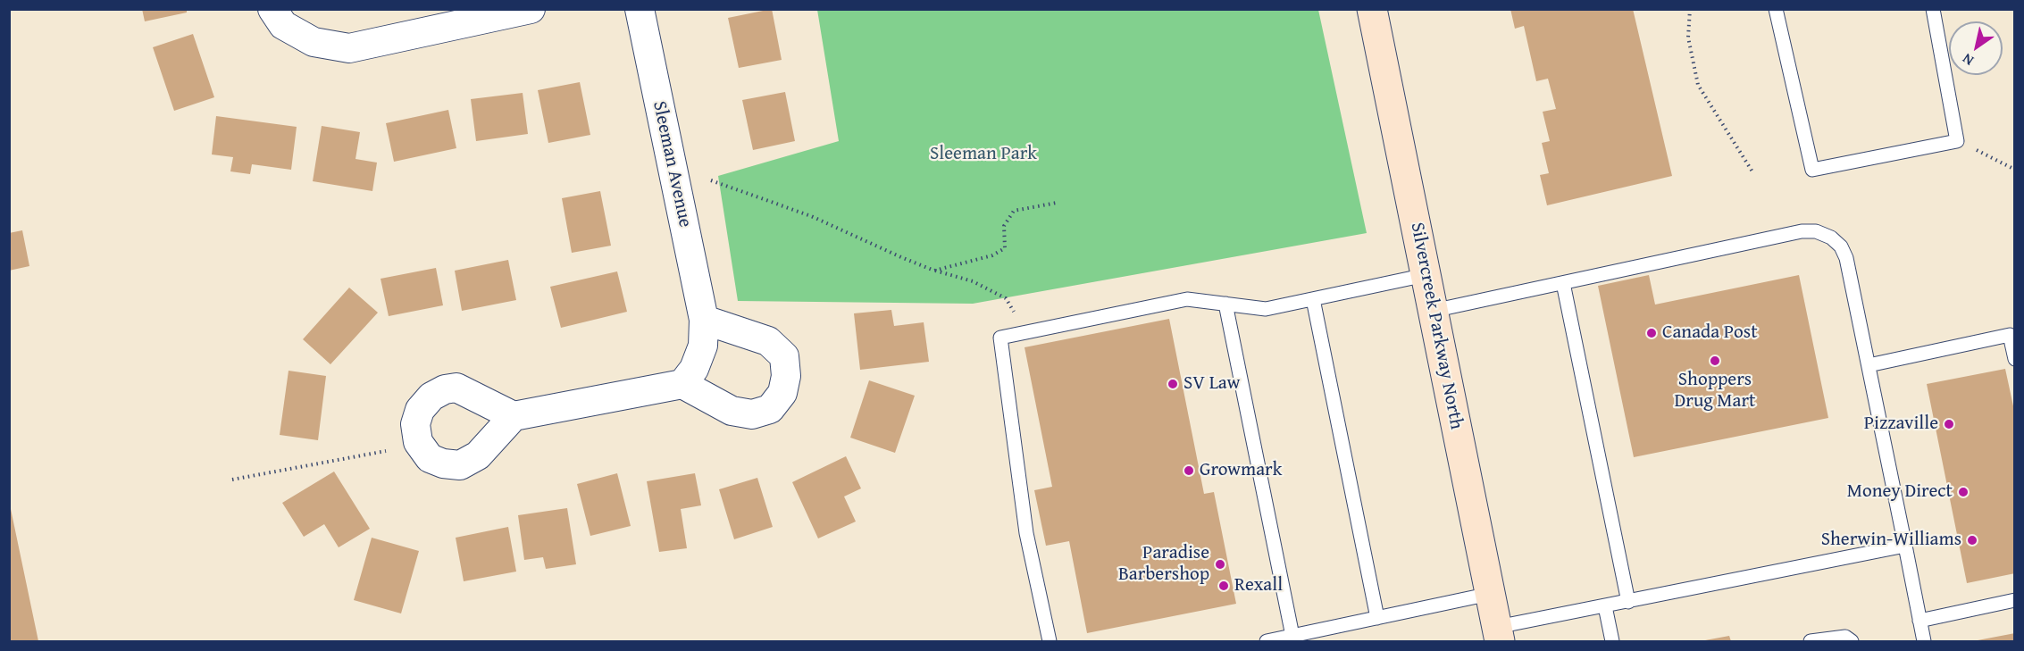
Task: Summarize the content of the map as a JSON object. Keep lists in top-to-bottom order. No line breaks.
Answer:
{"streets":{"main road":["Silvercreek Parkway North"],"street":["Sleeman Avenue"]},"parks":["Sleeman Park"],"places":["Canada Post","Shoppers Drug Mart","SV Law","Pizzaville","Growmark","Money Direct","Sherwin-Williams","Paradise Barbershop","Rexall"],"north":"bottom left"}
